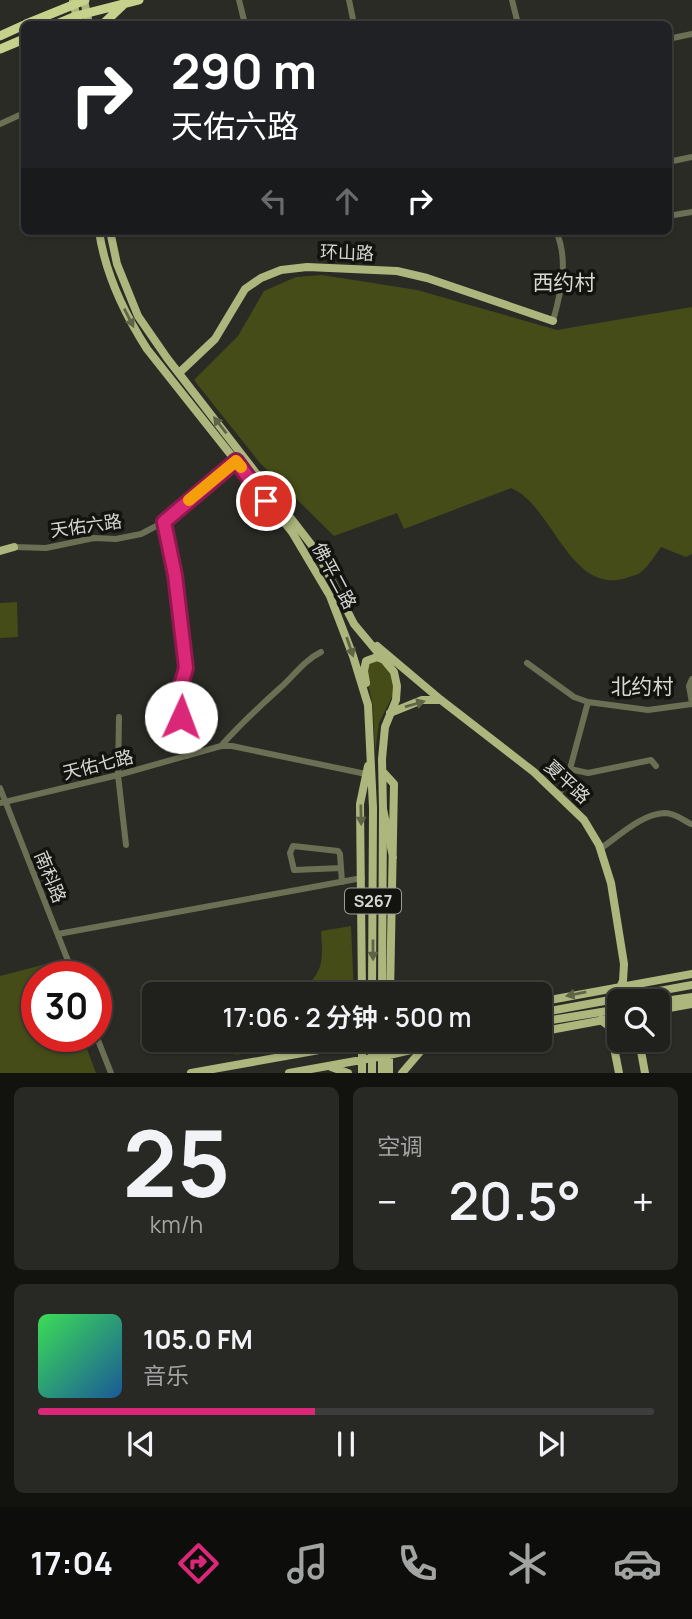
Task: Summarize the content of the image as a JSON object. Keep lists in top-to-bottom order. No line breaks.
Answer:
{"streets":{"main road":["环山路","天佑六路","佛平二路","夏平路","S267"],"street":["天佑七路","南科路"]},"crossings":[["环山路","佛平二路"],["天佑六路","佛平二路"],["佛平二路","夏平路"],["天佑七路","南科路"]],"districts":["西约村","北约村"],"page":{"turn":["290 m","天佑六路"],"limit":"30","trip":"17:06 · 2 分钟 · 500 m","tile":[["25","km/h"],"空调"],"heat":["−","20.5°","+"],"song":["105.0 FM","音乐"],"tabs":"17:04"}}
